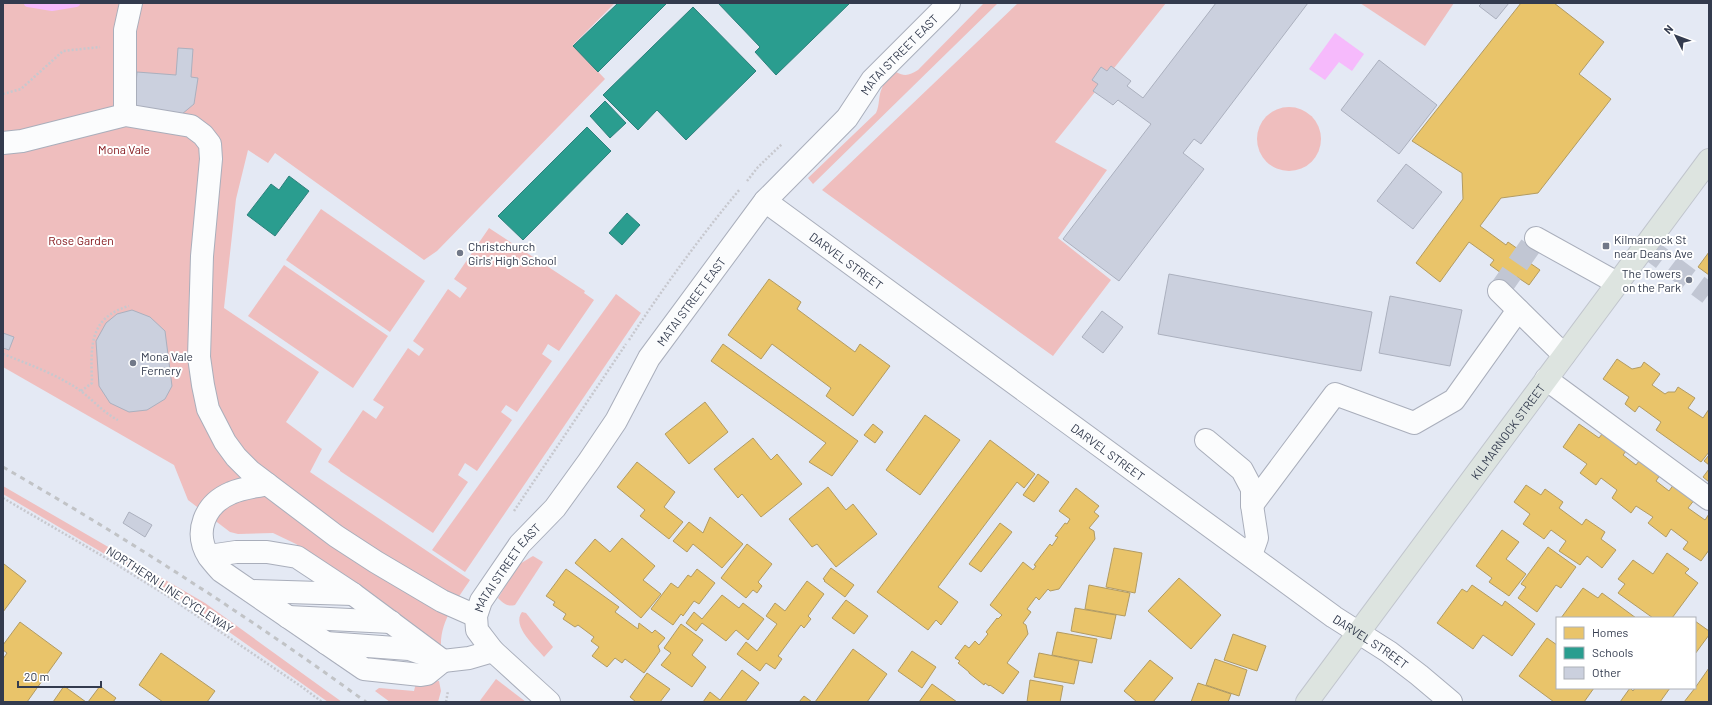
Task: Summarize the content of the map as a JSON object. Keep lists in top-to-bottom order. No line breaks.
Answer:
{"streets":{"main road":["KILMARNOCK STREET"],"street":["MATAI STREET EAST","DARVEL STREET"],"path":["NORTHERN LINE CYCLEWAY"]},"crossings":[["MATAI STREET EAST","DARVEL STREET"],["DARVEL STREET","KILMARNOCK STREET"]],"parks":["Mona Vale","Rose Garden"],"places":{"transit":["Kilmarnock St near Deans Ave"],"other":["Christchurch Girls' High School","The Towers on the Park","Mona Vale Fernery"]},"legend":["Homes","Schools","Other"],"scale_bar":"20 m","north":"top left"}
